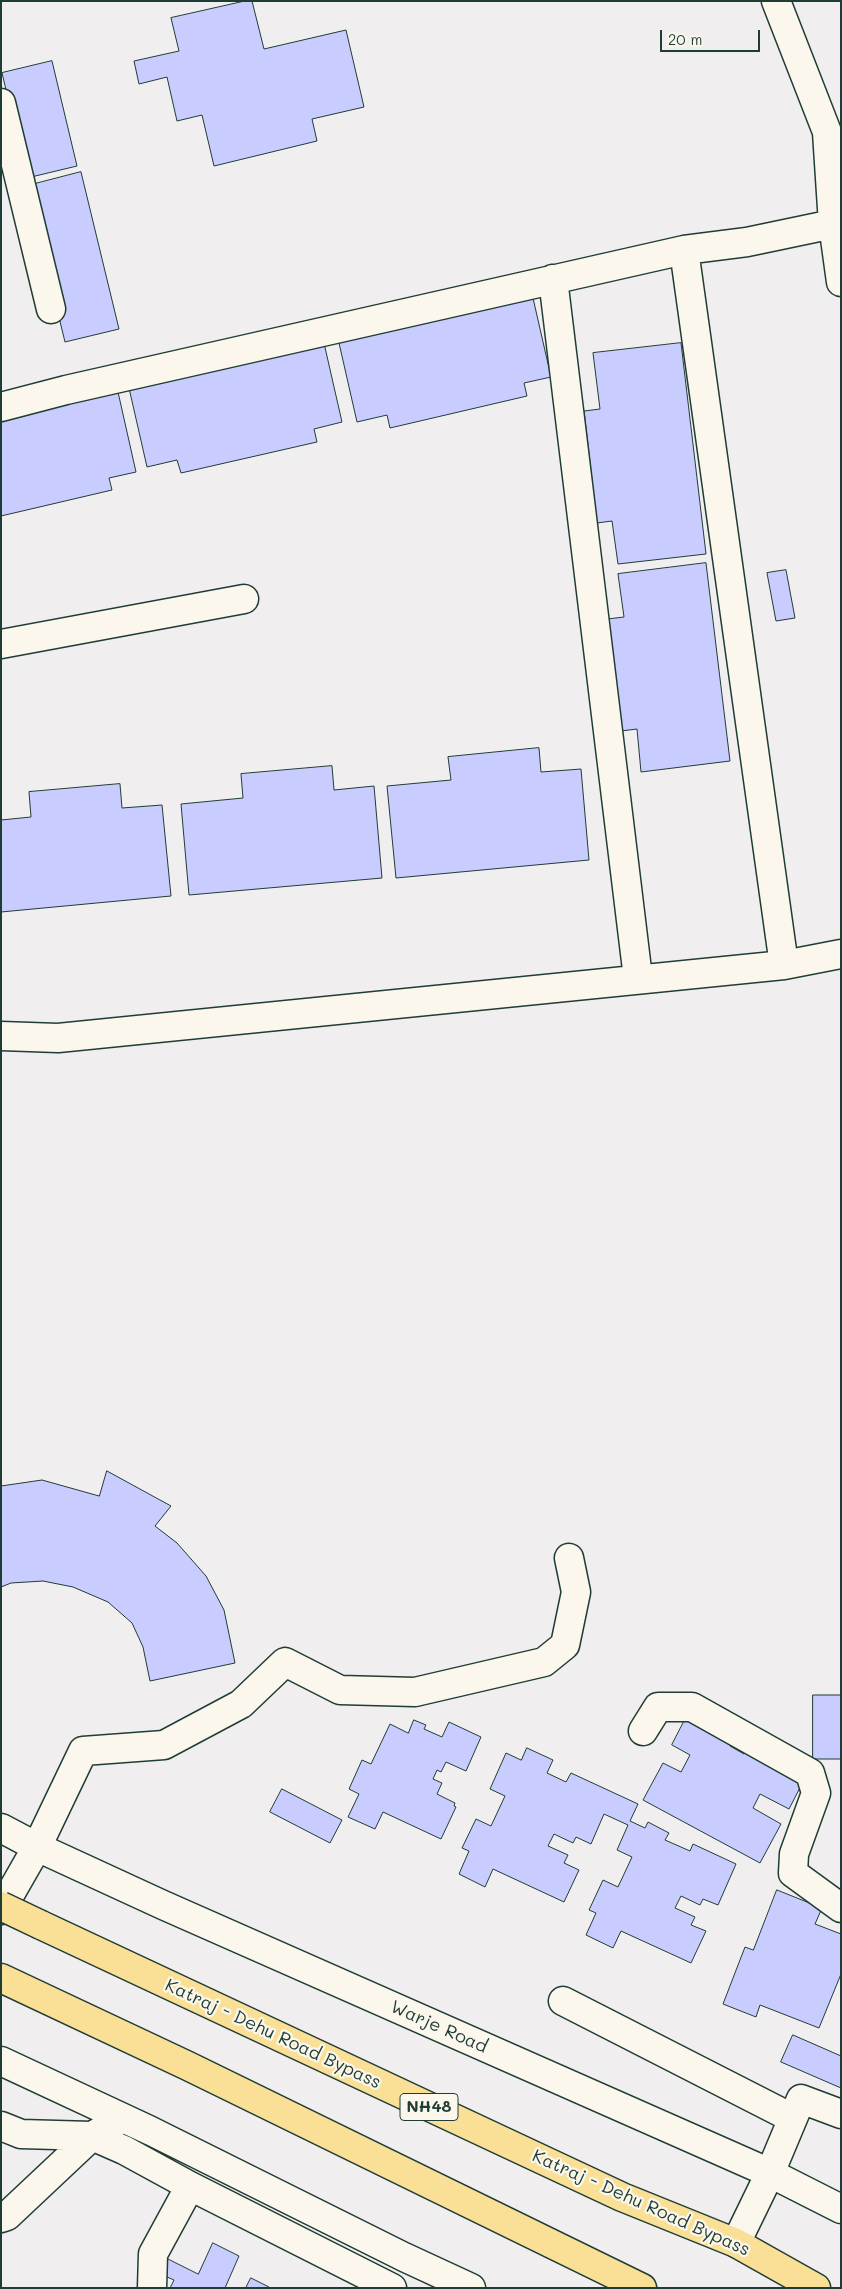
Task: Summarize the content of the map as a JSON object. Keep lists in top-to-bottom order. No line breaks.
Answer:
{"streets":{"highway":["Katraj - Dehu Road Bypass","NH48"],"street":["Warje Road"]},"scale_bar":"20 m"}
